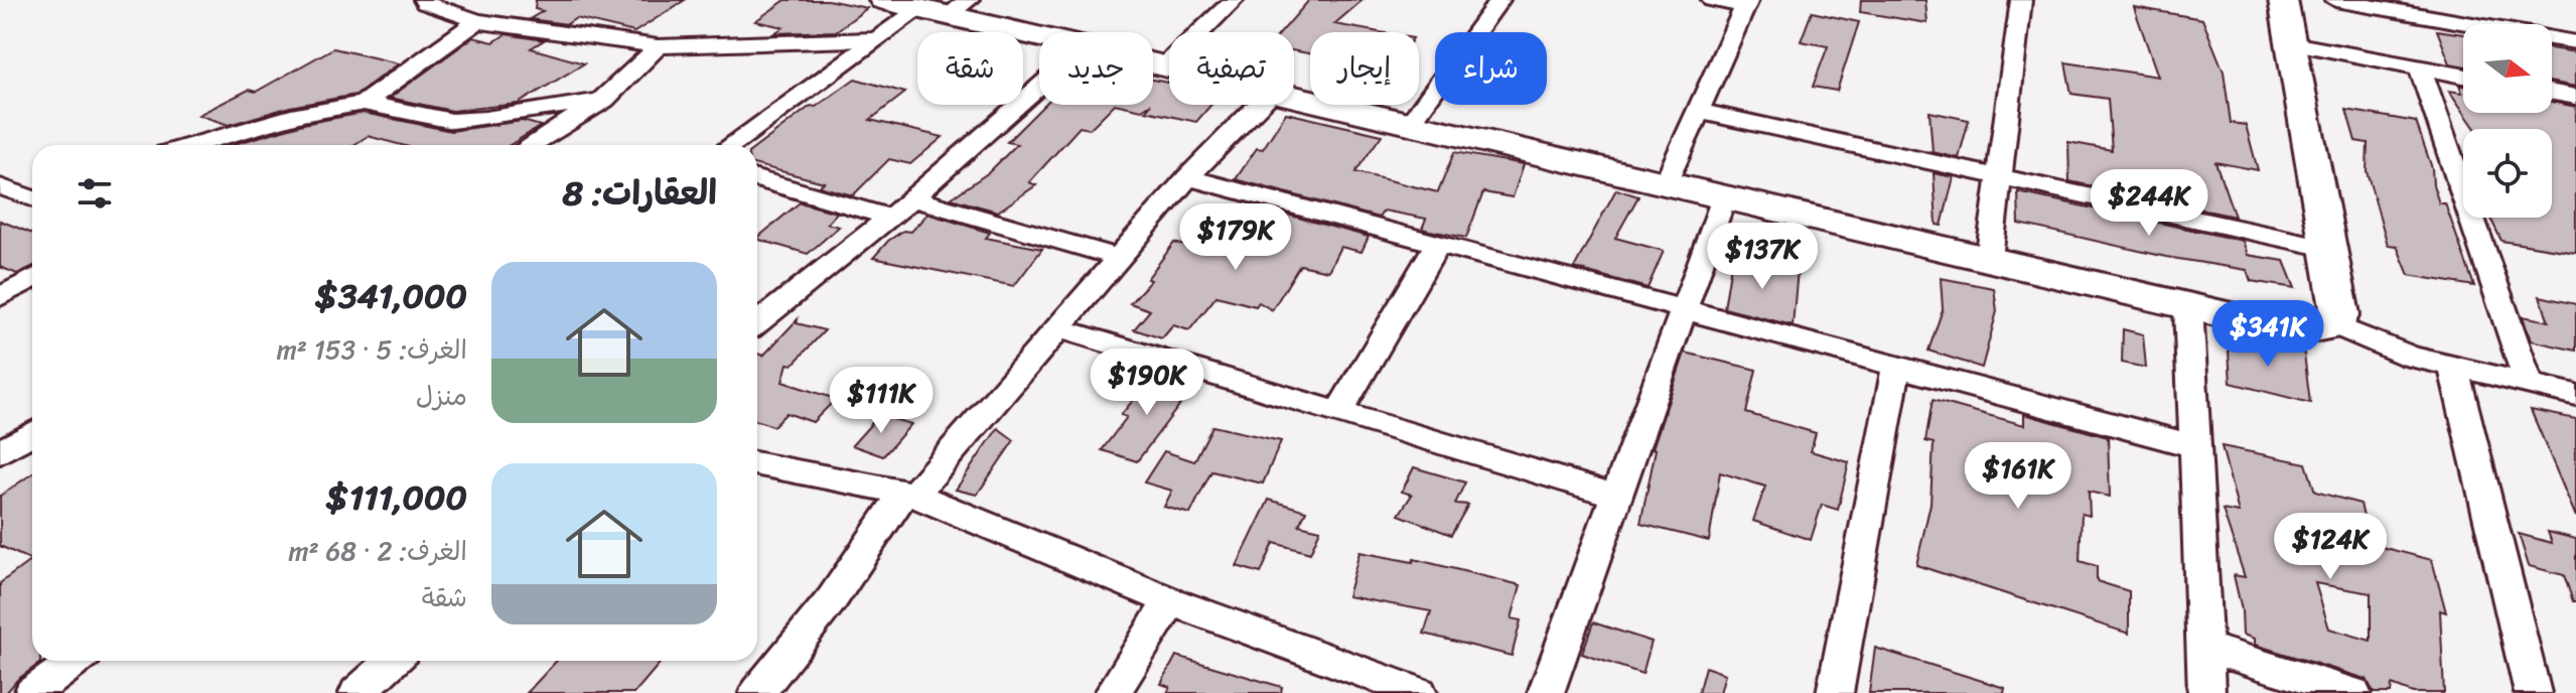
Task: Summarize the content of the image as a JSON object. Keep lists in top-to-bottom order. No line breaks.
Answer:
{"north":"right","page":{"chip":["شراء","إيجار","تصفية","جديد","شقة"],"heading":"العقارات: 8","price":["$244K","$179K","$137K","$341K","$190K","$111K","$161K","$124K"],"list":[{"name":"$341,000","note":"الغرف: 5 · 153 m² · منزل"},{"name":"$111,000","note":"الغرف: 2 · 68 m² · شقة"}]}}
